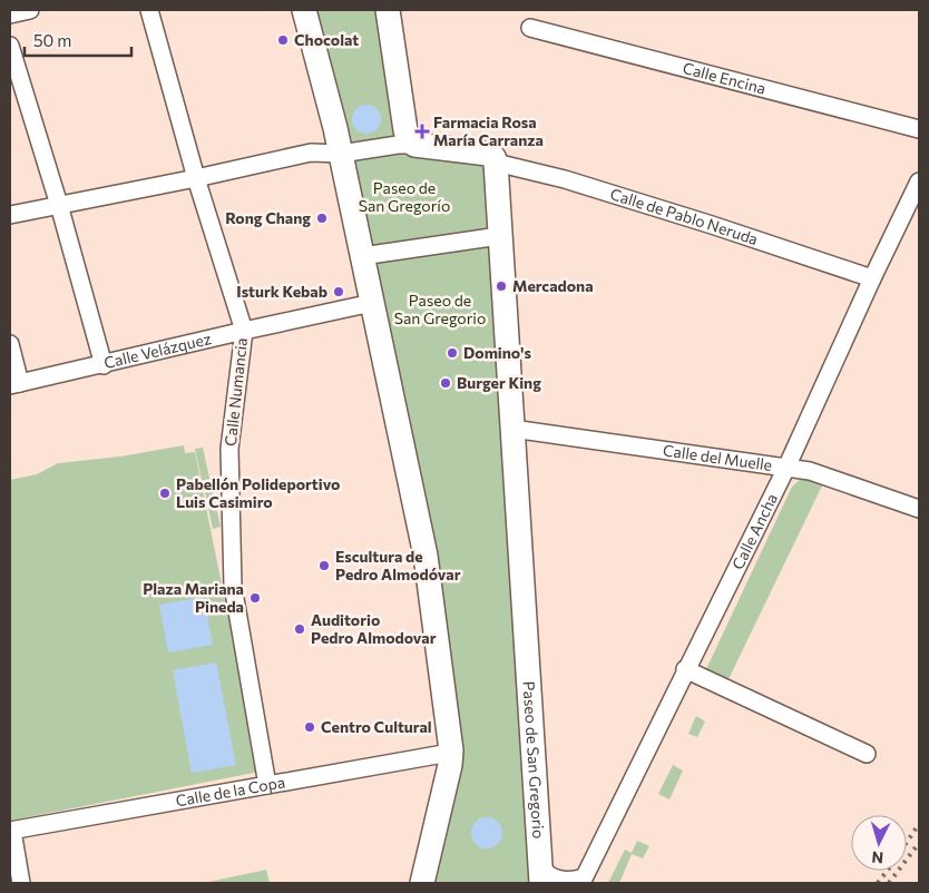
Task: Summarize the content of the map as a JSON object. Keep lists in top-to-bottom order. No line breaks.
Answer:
{"streets":{"main road":["Paseo de San Gregorio"],"street":["Calle Encina","Calle de Pablo Neruda","Calle Velázquez","Calle Numancia","Calle del Muelle","Calle Ancha","Calle de la Copa"]},"crossings":[["Calle de Pablo Neruda","Calle Ancha"],["Calle de Pablo Neruda","Paseo de San Gregorio"],["Calle Velázquez","Calle Numancia"],["Calle Numancia","Calle de la Copa"],["Calle del Muelle","Calle Ancha"],["Calle del Muelle","Paseo de San Gregorio"],["Calle Ancha","Paseo de San Gregorio"]],"parks":["Paseo de San Gregorío","Paseo de San Gregorio"],"places":{"other":["Chocolat","Rong Chang","Mercadona","Isturk Kebab","Domino's","Burger King","Pabellón Polideportivo Luis Casimiro","Escultura de Pedro Almodóvar","Plaza Mariana Pineda","Auditorio Pedro Almodovar","Centro Cultural"],"health":["Farmacia Rosa María Carranza"]},"scale_bar":"50 m","north":"bottom"}
